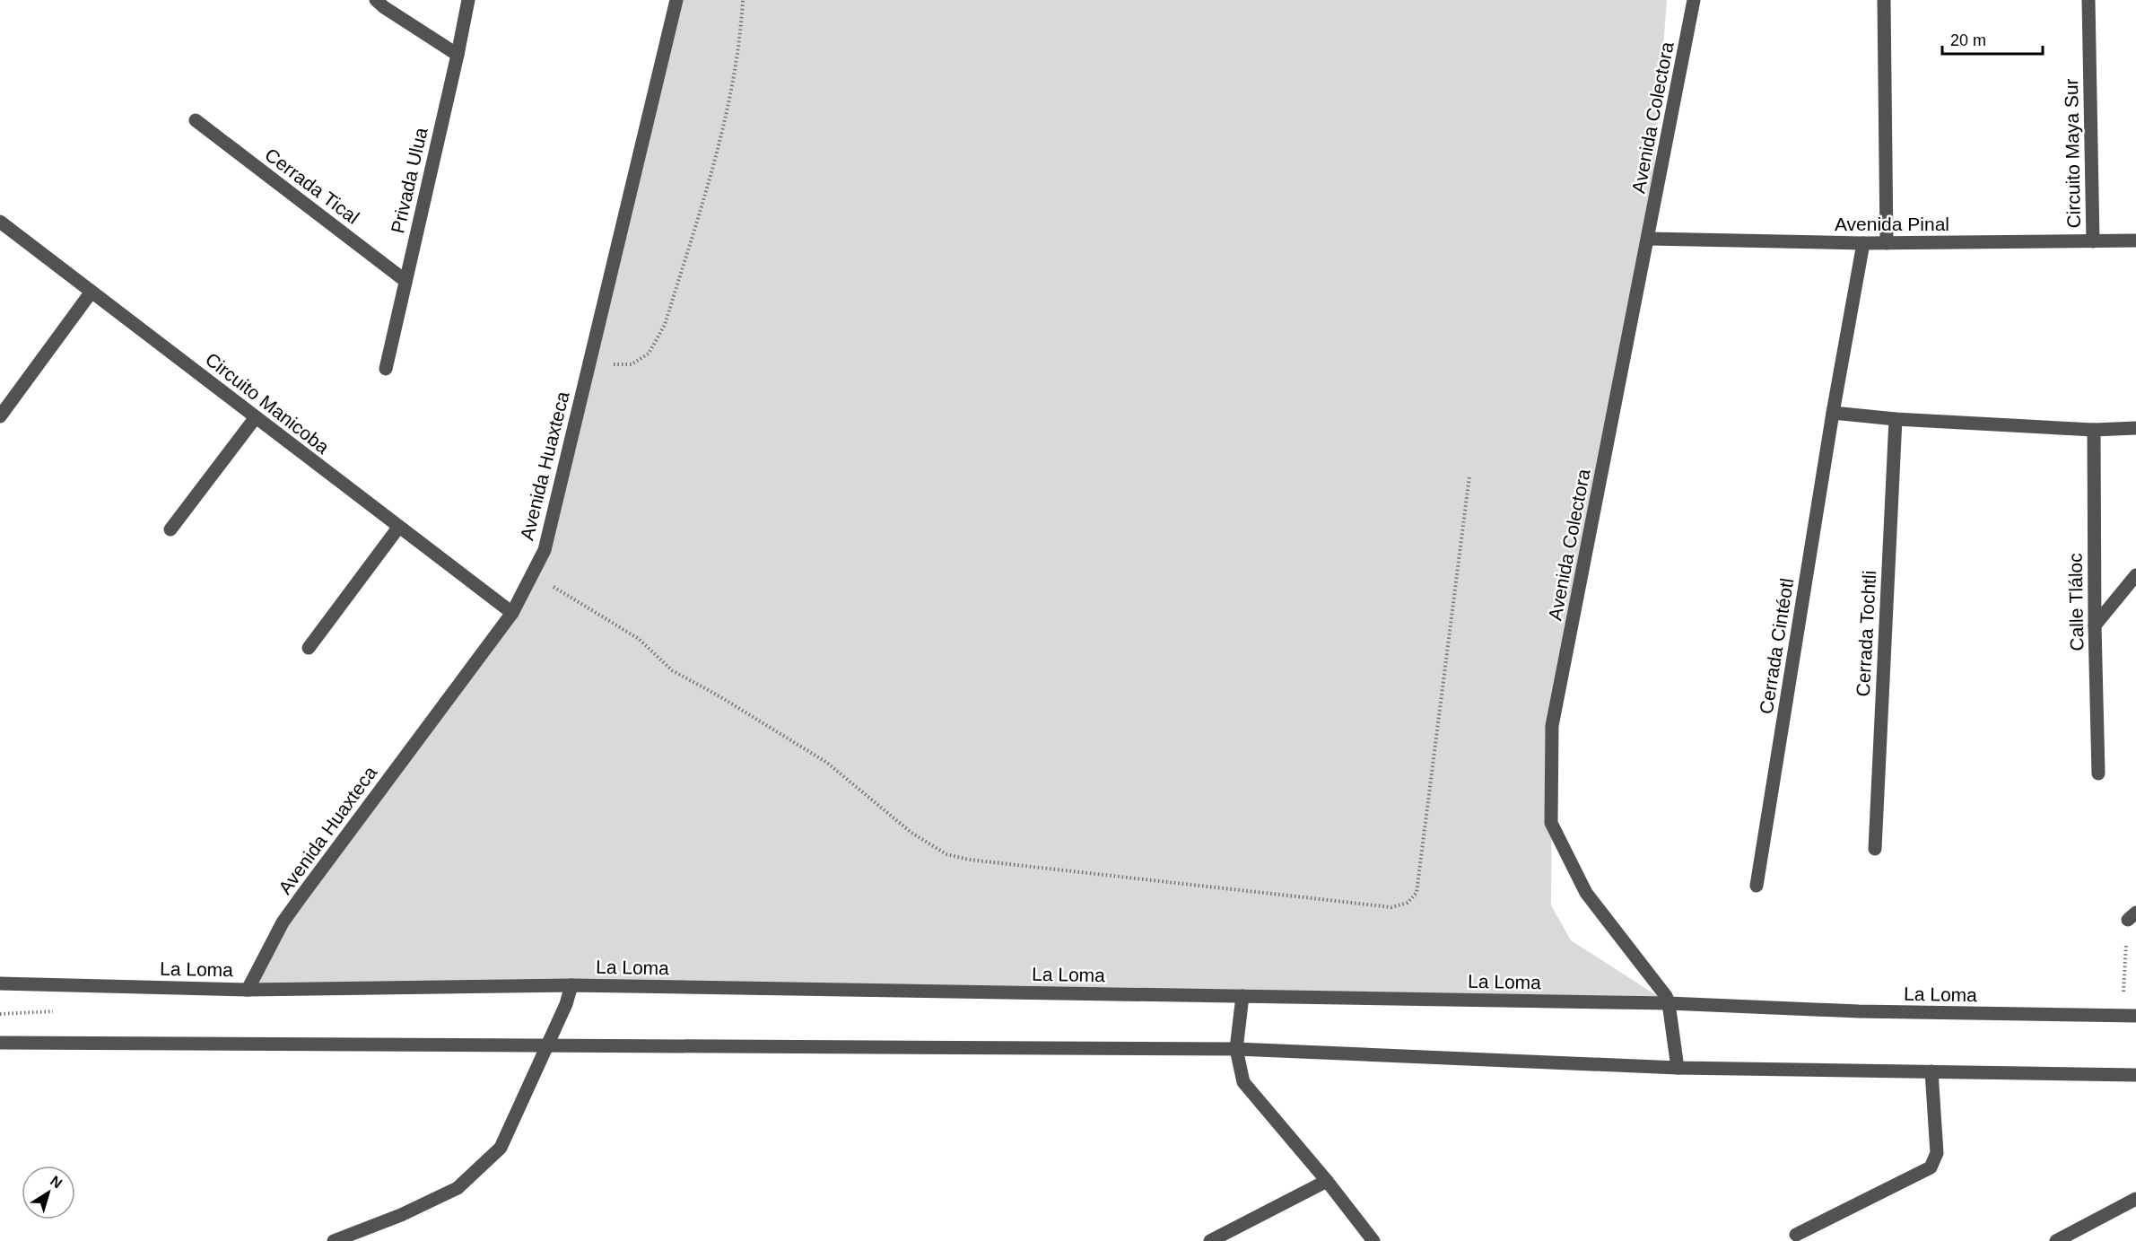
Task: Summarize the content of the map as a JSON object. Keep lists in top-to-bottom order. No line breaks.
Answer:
{"streets":{"street":["Avenida Colectora","Circuito Maya Sur","Privada Ulua","Cerrada Tical","Avenida Pinal","Circuito Manicoba","Avenida Huaxteca","Calle Tláloc","Cerrada Tochtli","Cerrada Cintéotl","La Loma"]},"crossings":[["Avenida Colectora","Avenida Pinal"],["Avenida Colectora","La Loma"],["Circuito Maya Sur","Avenida Pinal"],["Privada Ulua","Cerrada Tical"],["Avenida Pinal","Cerrada Cintéotl"],["Circuito Manicoba","Avenida Huaxteca"],["Avenida Huaxteca","La Loma"]],"scale_bar":"20 m","north":"top right"}
